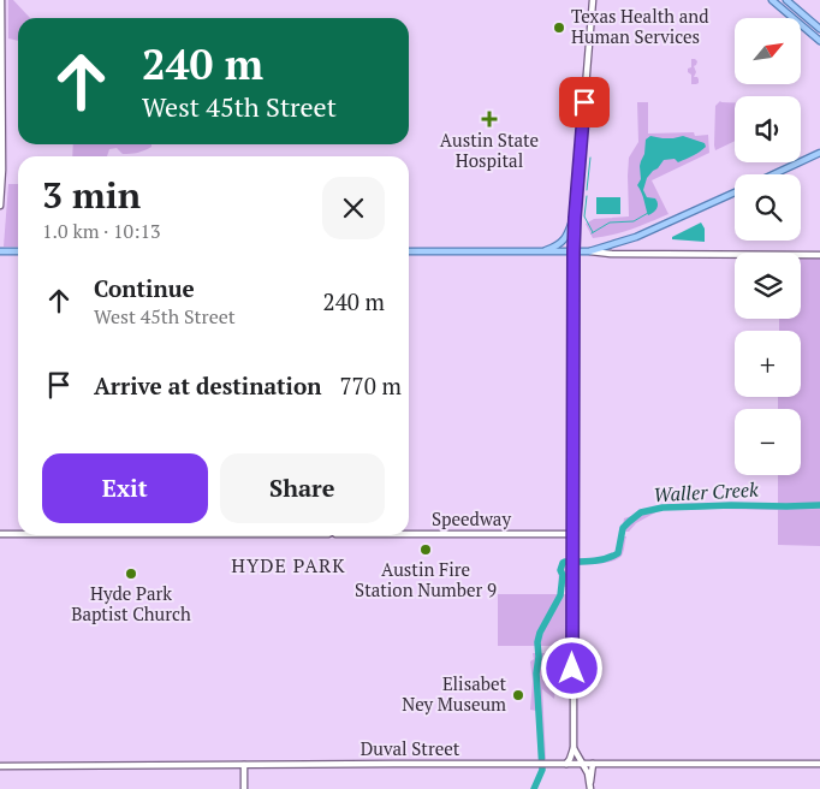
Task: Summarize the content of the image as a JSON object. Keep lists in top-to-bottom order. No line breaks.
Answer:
{"streets":{"street":["Speedway","Duval Street"]},"districts":["HYDE PARK"],"water":["Waller Creek"],"places":{"other":["Texas Health and Human Services","Austin Fire Station Number 9","Hyde Park Baptist Church","Elisabet Ney Museum"],"health":["Austin State Hospital"]},"north":"top right","page":{"map_buttons":["+","−"],"turn":["240 m","West 45th Street"],"heading":["3 min","1.0 km · 10:13"],"list":[{"name":"Continue","note":"West 45th Street","value":"240 m"},{"name":"Arrive at destination","value":"770 m"}],"buttons":["Exit","Share"]}}
